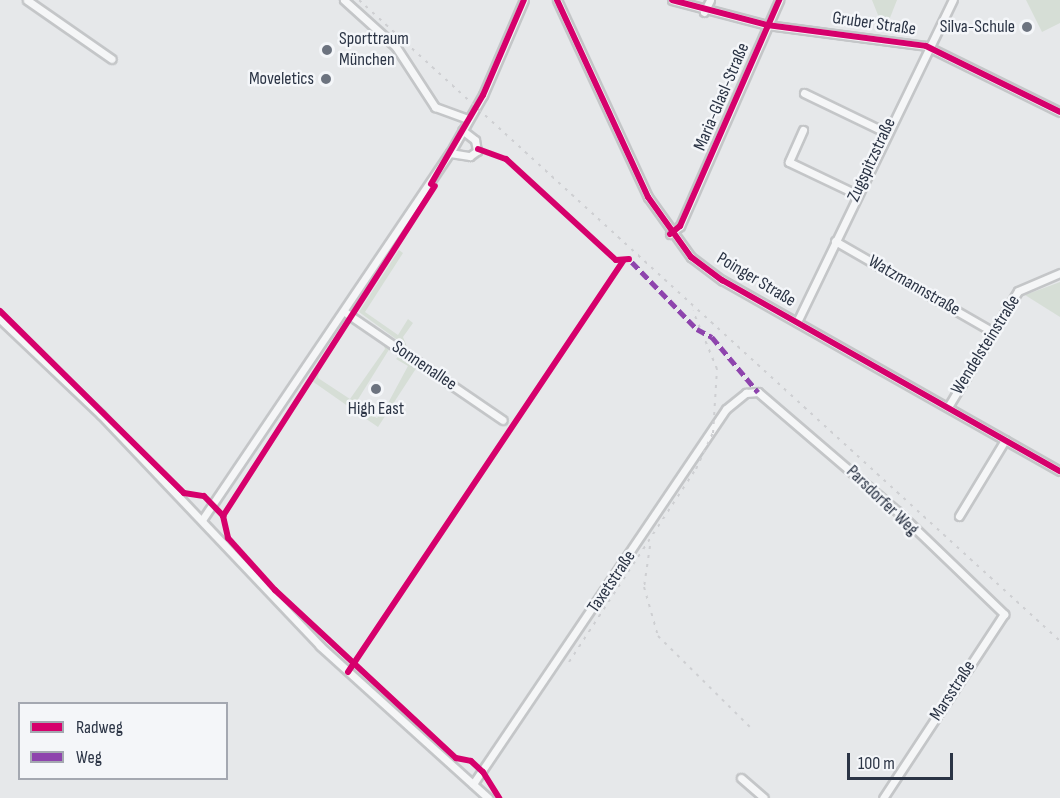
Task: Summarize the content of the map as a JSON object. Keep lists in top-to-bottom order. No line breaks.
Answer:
{"streets":{"street":["Gruber Straße","Maria-Glasl-Straße","Zugspitzstraße","Poinger Straße","Watzmannstraße","Wendelsteinstraße","Sonnenallee","Parsdorfer Weg","Taxetstraße","Marsstraße"]},"crossings":[["Gruber Straße","Maria-Glasl-Straße"],["Gruber Straße","Zugspitzstraße"],["Maria-Glasl-Straße","Poinger Straße"],["Zugspitzstraße","Poinger Straße"],["Zugspitzstraße","Watzmannstraße"],["Poinger Straße","Wendelsteinstraße"],["Watzmannstraße","Wendelsteinstraße"],["Parsdorfer Weg","Taxetstraße"],["Parsdorfer Weg","Marsstraße"]],"places":["Silva-Schule","Sporttraum München","Moveletics","High East"],"legend":["Radweg","Weg"],"scale_bar":"100 m"}
